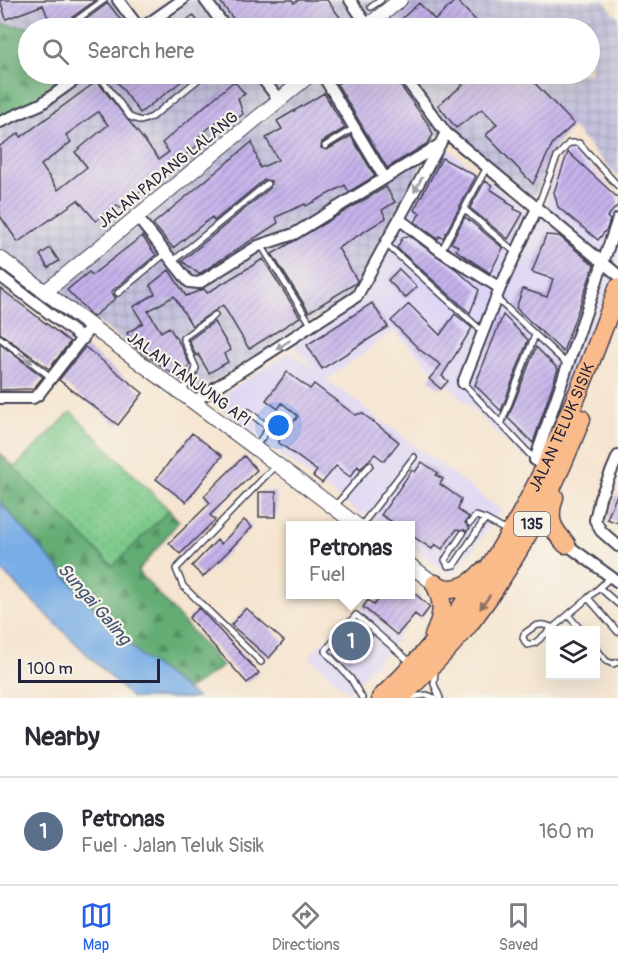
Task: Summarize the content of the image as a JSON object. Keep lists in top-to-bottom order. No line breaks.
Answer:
{"streets":{"main road":["JALAN TELUK SISIK","135"],"street":["JALAN PADANG LALANG","JALAN TANJUNG API"]},"crossings":[["JALAN PADANG LALANG","JALAN TANJUNG API"]],"water":["Sungai Galing"],"scale_bar":"100 m","page":{"search":"Search here","popup":["Petronas","Fuel"],"pins":"1","scale":"100 m","heading":"Nearby","list":[{"mark":"1","name":"Petronas","note":"Fuel · Jalan Teluk Sisik","value":"160 m"}],"nav":["Map","Directions","Saved"]}}
